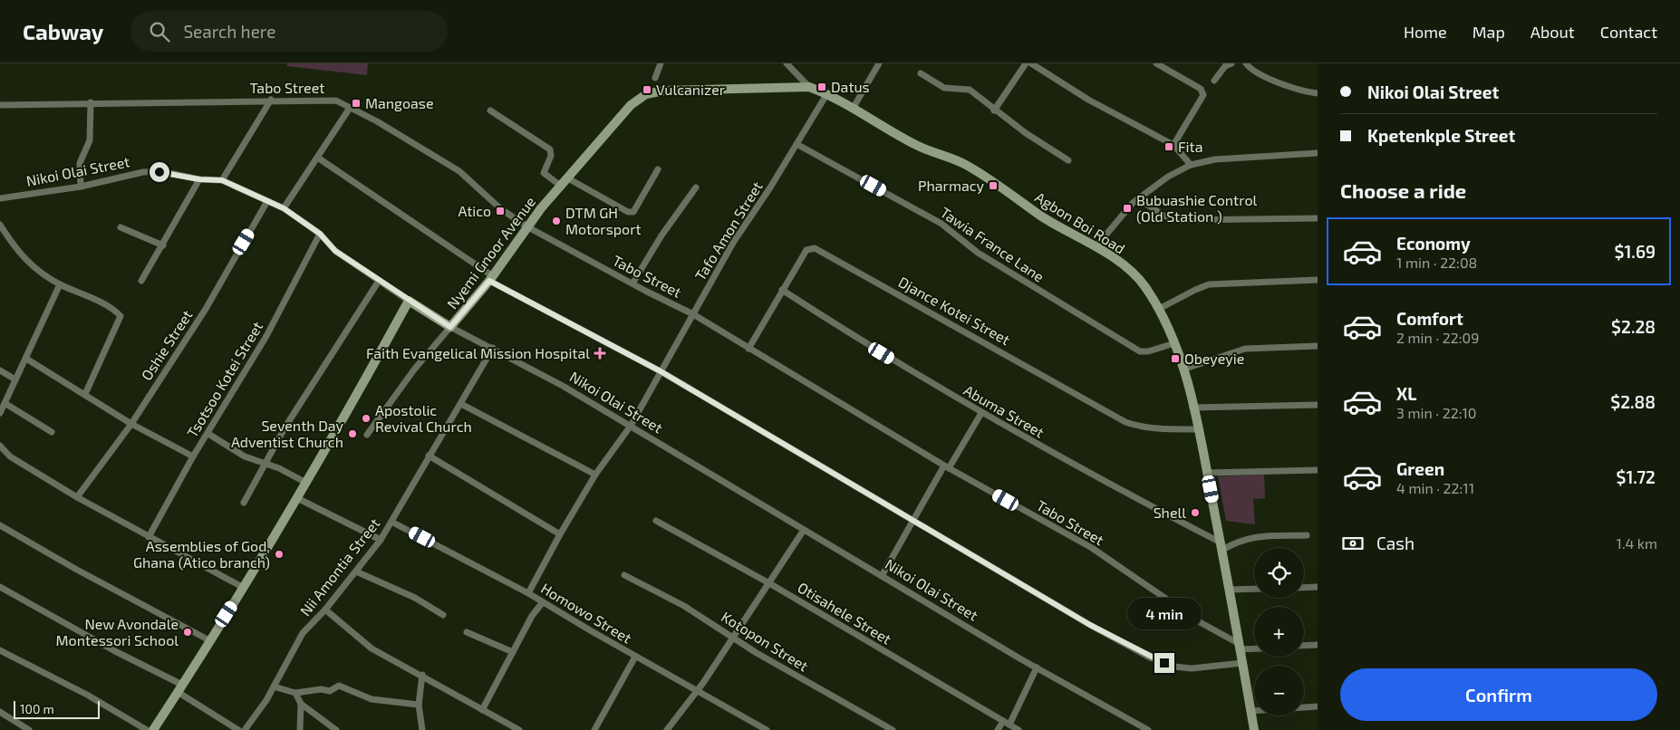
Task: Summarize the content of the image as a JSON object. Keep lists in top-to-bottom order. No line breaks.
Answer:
{"streets":{"street":["Tabo Street","Nikoi Olai Street","Agbon Boi Road","Tafo Amon Street","Tawia France Lane","Nyemi Gnoor Avenue","Djance Kotei Street","Oshie Street","Tsotsoo Kotei Street","Abuma Street","Nii Amontia Street","Homowo Street","Otisahele Street","Kotopon Street"]},"crossings":[["Tabo Street","Agbon Boi Road"],["Tabo Street","Tafo Amon Street"],["Tabo Street","Nyemi Gnoor Avenue"],["Tabo Street","Djance Kotei Street"],["Nikoi Olai Street","Tafo Amon Street"],["Nikoi Olai Street","Nyemi Gnoor Avenue"],["Nikoi Olai Street","Oshie Street"],["Nikoi Olai Street","Tsotsoo Kotei Street"],["Nikoi Olai Street","Nii Amontia Street"],["Agbon Boi Road","Tafo Amon Street"],["Agbon Boi Road","Tawia France Lane"],["Agbon Boi Road","Nyemi Gnoor Avenue"],["Agbon Boi Road","Djance Kotei Street"],["Agbon Boi Road","Abuma Street"],["Tafo Amon Street","Tawia France Lane"],["Tafo Amon Street","Homowo Street"],["Djance Kotei Street","Abuma Street"],["Nii Amontia Street","Homowo Street"]],"places":{"transit":["Datus","Vulcanizer","Mangoase","Fita","Pharmacy","Bubuashie Control (Old Station )","Atico","Obeyeyie"],"other":["DTM GH Motorsport","Apostolic Revival Church","Seventh Day Adventist Church","Shell","Assemblies of God, Ghana (Atico branch)","New Avondale Montessori School"],"health":["Faith Evangelical Mission Hospital"]},"scale_bar":"100 m","page":{"header":"Cabway","search":"Search here","nav":["Home","Map","About","Contact"],"banner":["Nikoi Olai Street","Kpetenkple Street"],"heading":"Choose a ride","list":[{"name":"Economy","note":"1 min · 22:08","value":"$1.69"},{"name":"Comfort","note":"2 min · 22:09","value":"$2.28"},{"name":"XL","note":"3 min · 22:10","value":"$2.88"},{"name":"Green","note":"4 min · 22:11","value":"$1.72"}],"pay":["Cash","1.4 km"],"map_buttons":["+","−"],"bubble":"4 min","buttons":"Confirm","scale":"100 m"}}
